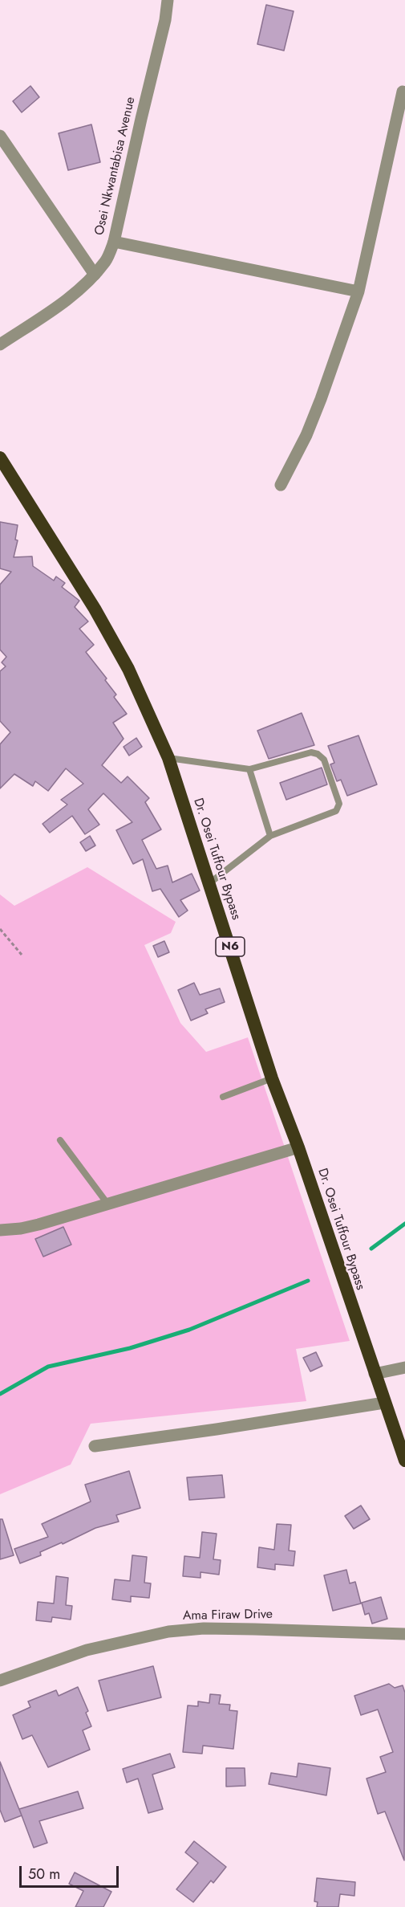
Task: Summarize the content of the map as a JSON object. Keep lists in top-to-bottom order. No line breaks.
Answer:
{"streets":{"highway":["Dr. Osei Tuffour Bypass","N6"],"street":["Osei Nkwantabisa Avenue","Ama Firaw Drive"]},"scale_bar":"50 m"}
